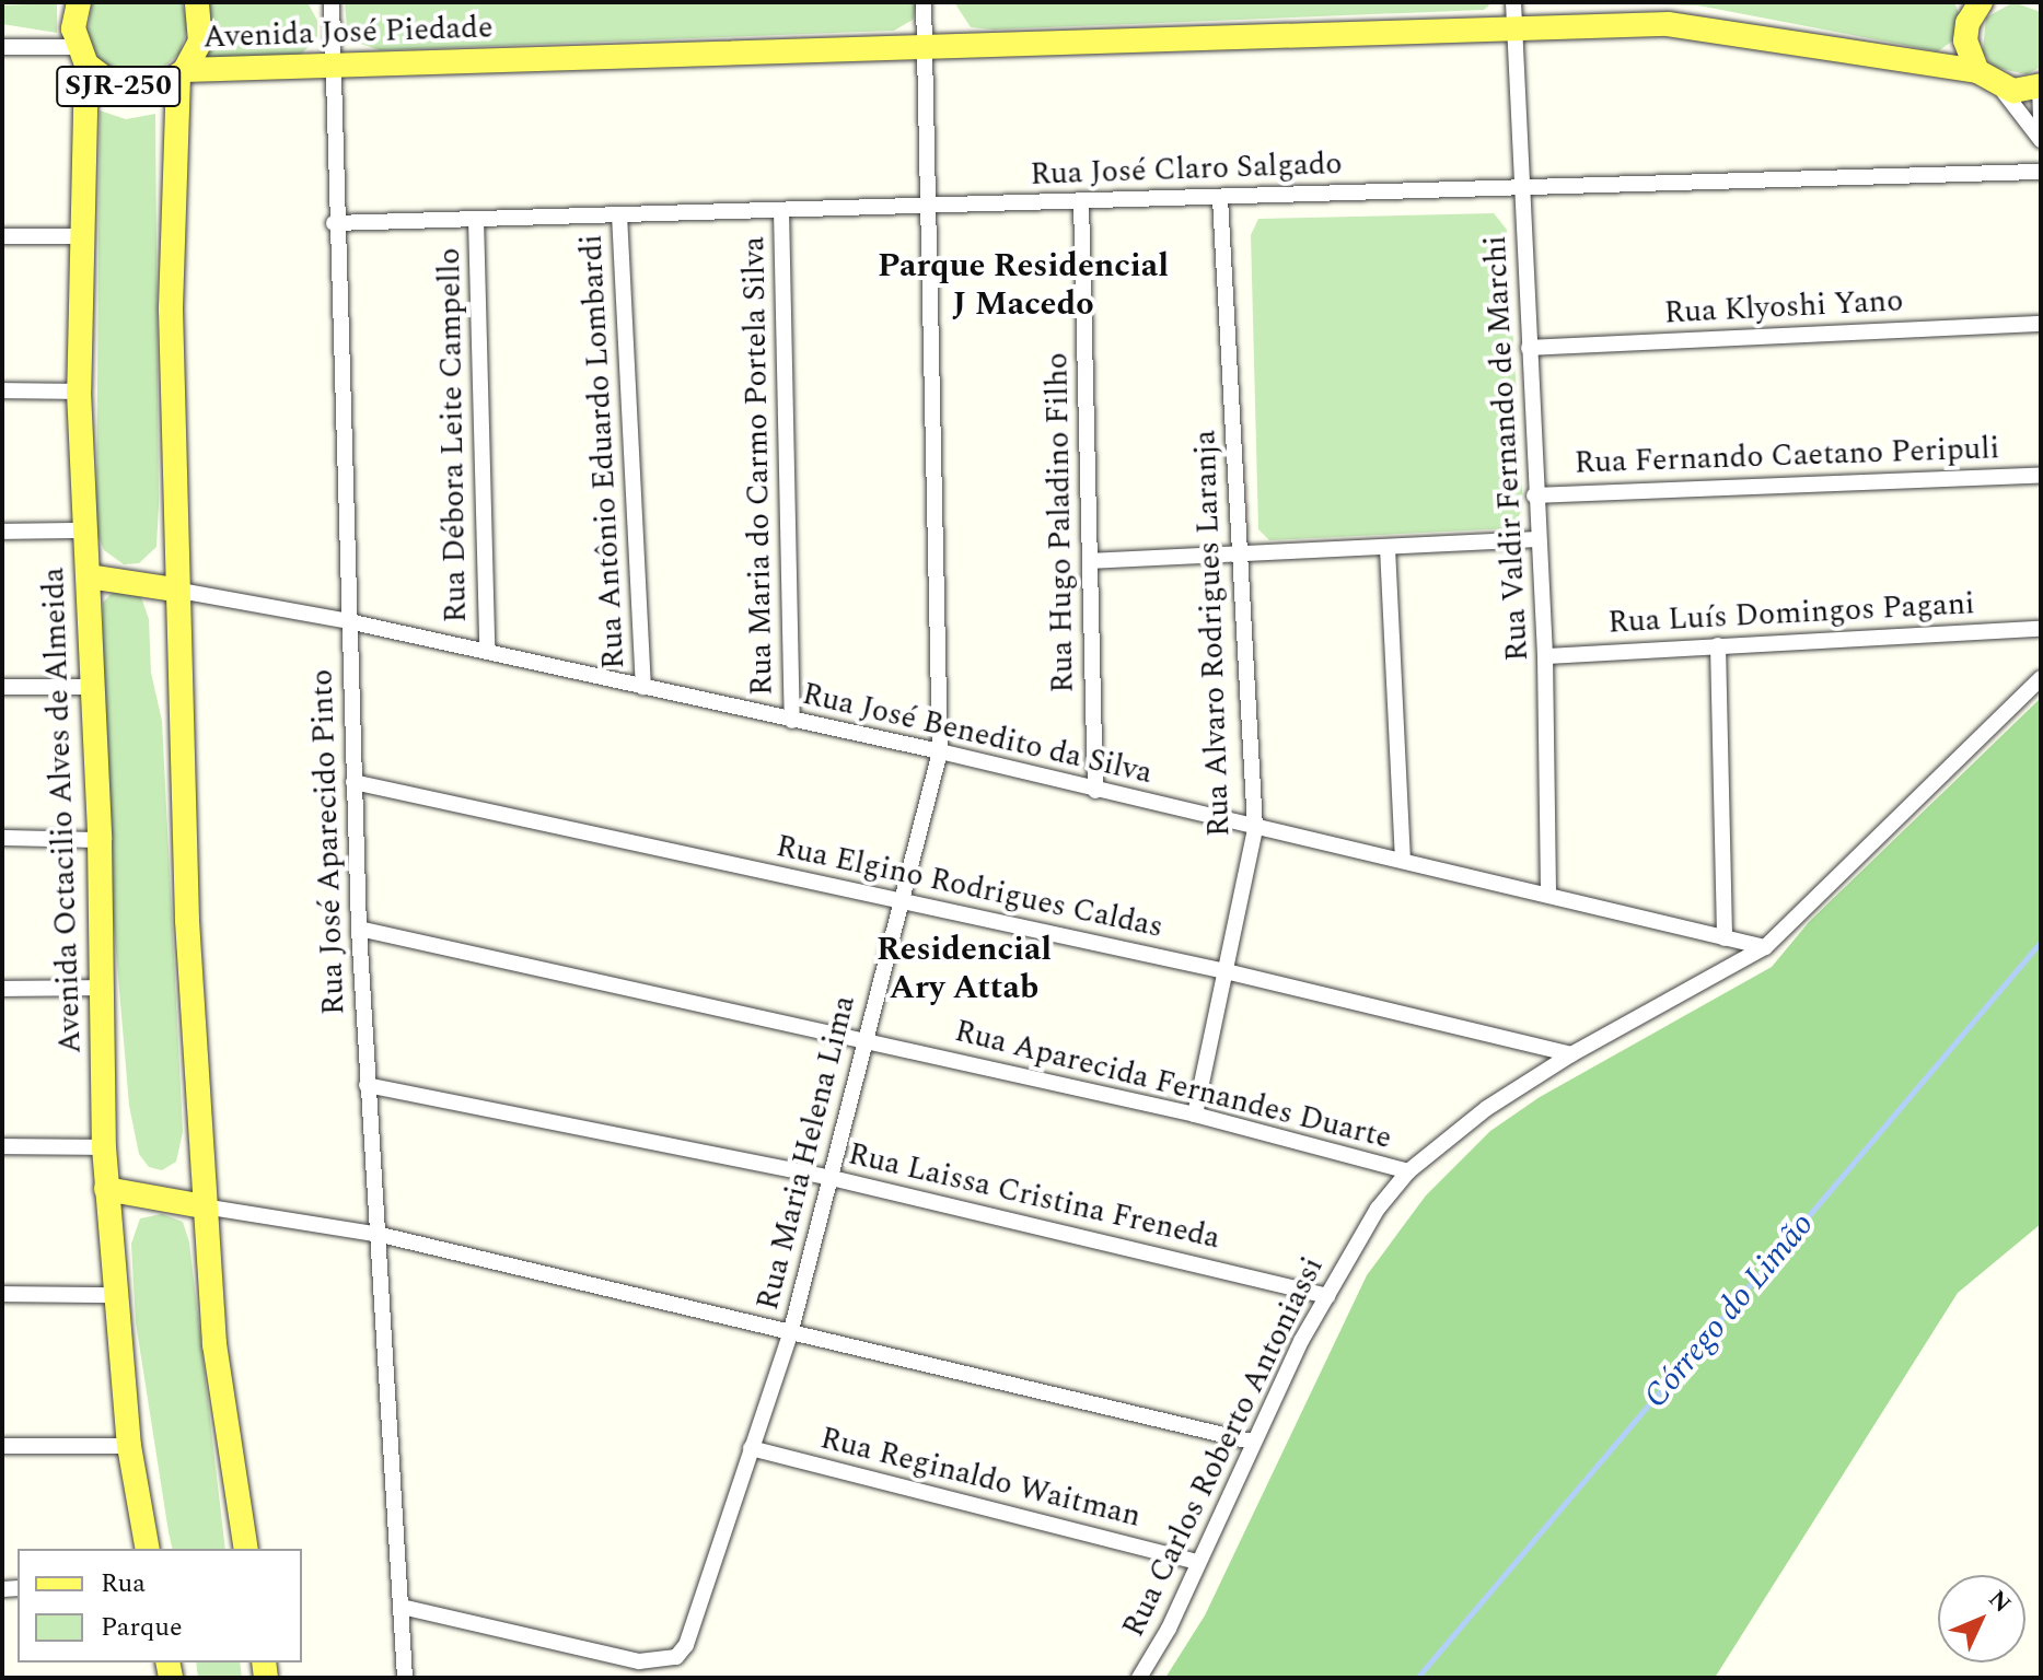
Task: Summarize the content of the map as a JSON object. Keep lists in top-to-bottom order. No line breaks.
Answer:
{"streets":{"main road":["Avenida José Piedade","SJR-250","Avenida Octacilio Alves de Almeida"],"street":["Rua José Claro Salgado","Rua Klyoshi Yano","Rua Débora Leite Campello","Rua Valdir Fernando de Marchi","Rua Antônio Eduardo Lombardi","Rua Fernando Caetano Peripuli","Rua Maria do Carmo Portela Silva","Rua Hugo Paladino Filho","Rua Luís Domingos Pagani","Rua Alvaro Rodrigues Laranja","Rua José Benedito da Silva","Rua José Aparecido Pinto","Rua Elgino Rodrigues Caldas","Rua Aparecida Fernandes Duarte","Rua Maria Helena Lima","Rua Laissa Cristina Freneda","Rua Carlos Roberto Antoniassi","Rua Reginaldo Waitman"]},"crossings":[["Avenida José Piedade","SJR-250"],["Avenida José Piedade","Rua Valdir Fernando de Marchi"],["Avenida José Piedade","Rua José Aparecido Pinto"],["Avenida José Piedade","Rua Maria Helena Lima"],["SJR-250","Avenida Octacilio Alves de Almeida"],["Rua José Claro Salgado","Rua Débora Leite Campello"],["Rua José Claro Salgado","Rua Valdir Fernando de Marchi"],["Rua José Claro Salgado","Rua Antônio Eduardo Lombardi"],["Rua José Claro Salgado","Rua Maria do Carmo Portela Silva"],["Rua José Claro Salgado","Rua Hugo Paladino Filho"],["Rua José Claro Salgado","Rua Alvaro Rodrigues Laranja"],["Rua José Claro Salgado","Rua José Aparecido Pinto"],["Rua José Claro Salgado","Rua Maria Helena Lima"],["Rua Klyoshi Yano","Rua Valdir Fernando de Marchi"],["Rua Débora Leite Campello","Rua José Benedito da Silva"],["Rua Valdir Fernando de Marchi","Rua Fernando Caetano Peripuli"],["Rua Valdir Fernando de Marchi","Rua Luís Domingos Pagani"],["Rua Valdir Fernando de Marchi","Rua José Benedito da Silva"],["Rua Antônio Eduardo Lombardi","Rua José Benedito da Silva"],["Rua Maria do Carmo Portela Silva","Rua José Benedito da Silva"],["Rua Hugo Paladino Filho","Rua José Benedito da Silva"],["Rua Alvaro Rodrigues Laranja","Rua José Benedito da Silva"],["Rua Alvaro Rodrigues Laranja","Rua Elgino Rodrigues Caldas"],["Rua Alvaro Rodrigues Laranja","Rua Aparecida Fernandes Duarte"],["Rua José Benedito da Silva","Rua José Aparecido Pinto"],["Rua José Benedito da Silva","Rua Maria Helena Lima"],["Rua José Benedito da Silva","Rua Carlos Roberto Antoniassi"],["Rua José Aparecido Pinto","Rua Elgino Rodrigues Caldas"],["Rua José Aparecido Pinto","Rua Aparecida Fernandes Duarte"],["Rua José Aparecido Pinto","Rua Maria Helena Lima"],["Rua José Aparecido Pinto","Rua Laissa Cristina Freneda"],["Rua Elgino Rodrigues Caldas","Rua Maria Helena Lima"],["Rua Elgino Rodrigues Caldas","Rua Carlos Roberto Antoniassi"],["Rua Aparecida Fernandes Duarte","Rua Maria Helena Lima"],["Rua Aparecida Fernandes Duarte","Rua Carlos Roberto Antoniassi"],["Rua Maria Helena Lima","Rua Laissa Cristina Freneda"],["Rua Maria Helena Lima","Rua Reginaldo Waitman"],["Rua Laissa Cristina Freneda","Rua Carlos Roberto Antoniassi"],["Rua Carlos Roberto Antoniassi","Rua Reginaldo Waitman"]],"districts":["Parque Residencial J Macedo","Residencial Ary Attab"],"water":["Córrego do Limão"],"legend":["Rua","Parque"],"north":"top right"}
